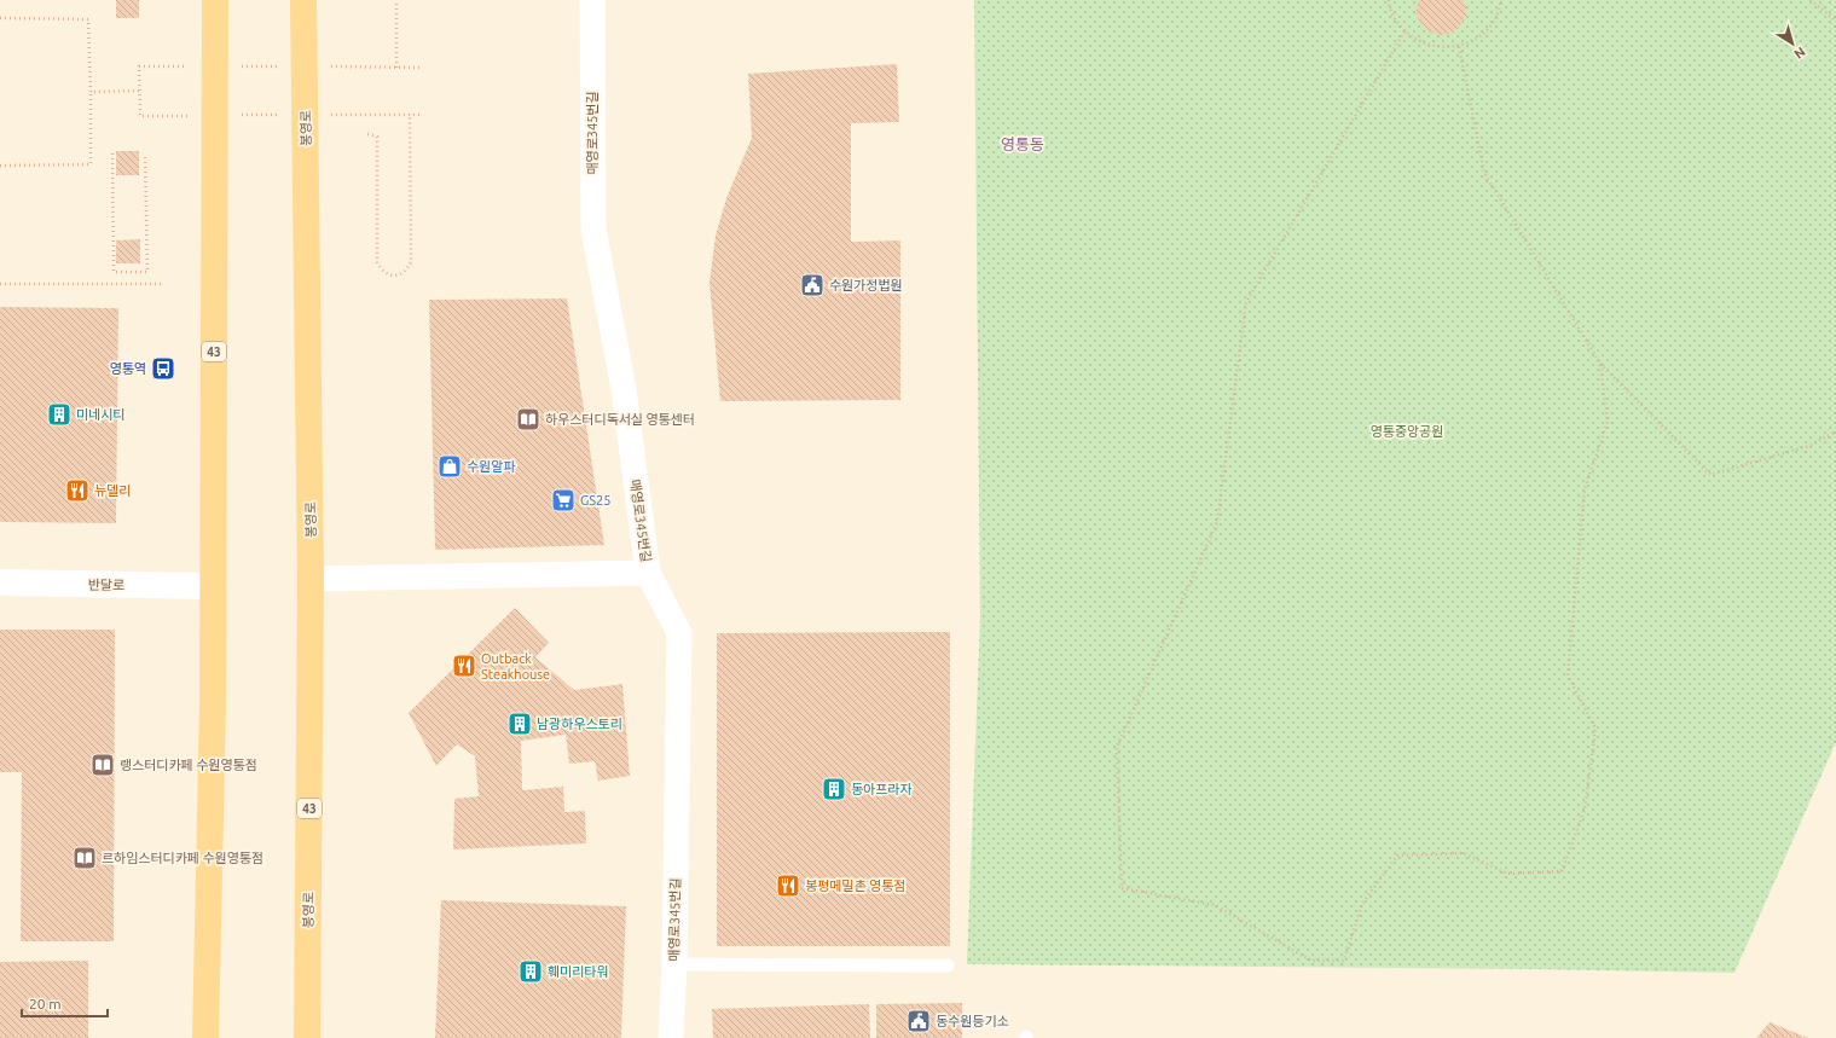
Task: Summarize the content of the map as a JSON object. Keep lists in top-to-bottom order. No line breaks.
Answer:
{"streets":{"main road":["봉영로","43"],"street":["매영로345번길","반달로"]},"crossings":[["43","반달로"]],"districts":["영통동"],"parks":["영통중앙공원"],"places":{"public building":["수원가정법원","동수원등기소"],"bus stop":["영통역"],"building":["미네시티","남광하우스토리","동아프라자","훼미리타워"],"library":["하우스터디독서실 영통센터","랭스터디카페 수원영통점","르하임스터디카페 수원영통점"],"shop":["수원알파"],"restaurant":["뉴델리","Outback Steakhouse","봉평메밀촌 영통점"],"supermarket":["GS25"]},"scale_bar":"20 m","north":"bottom right"}
